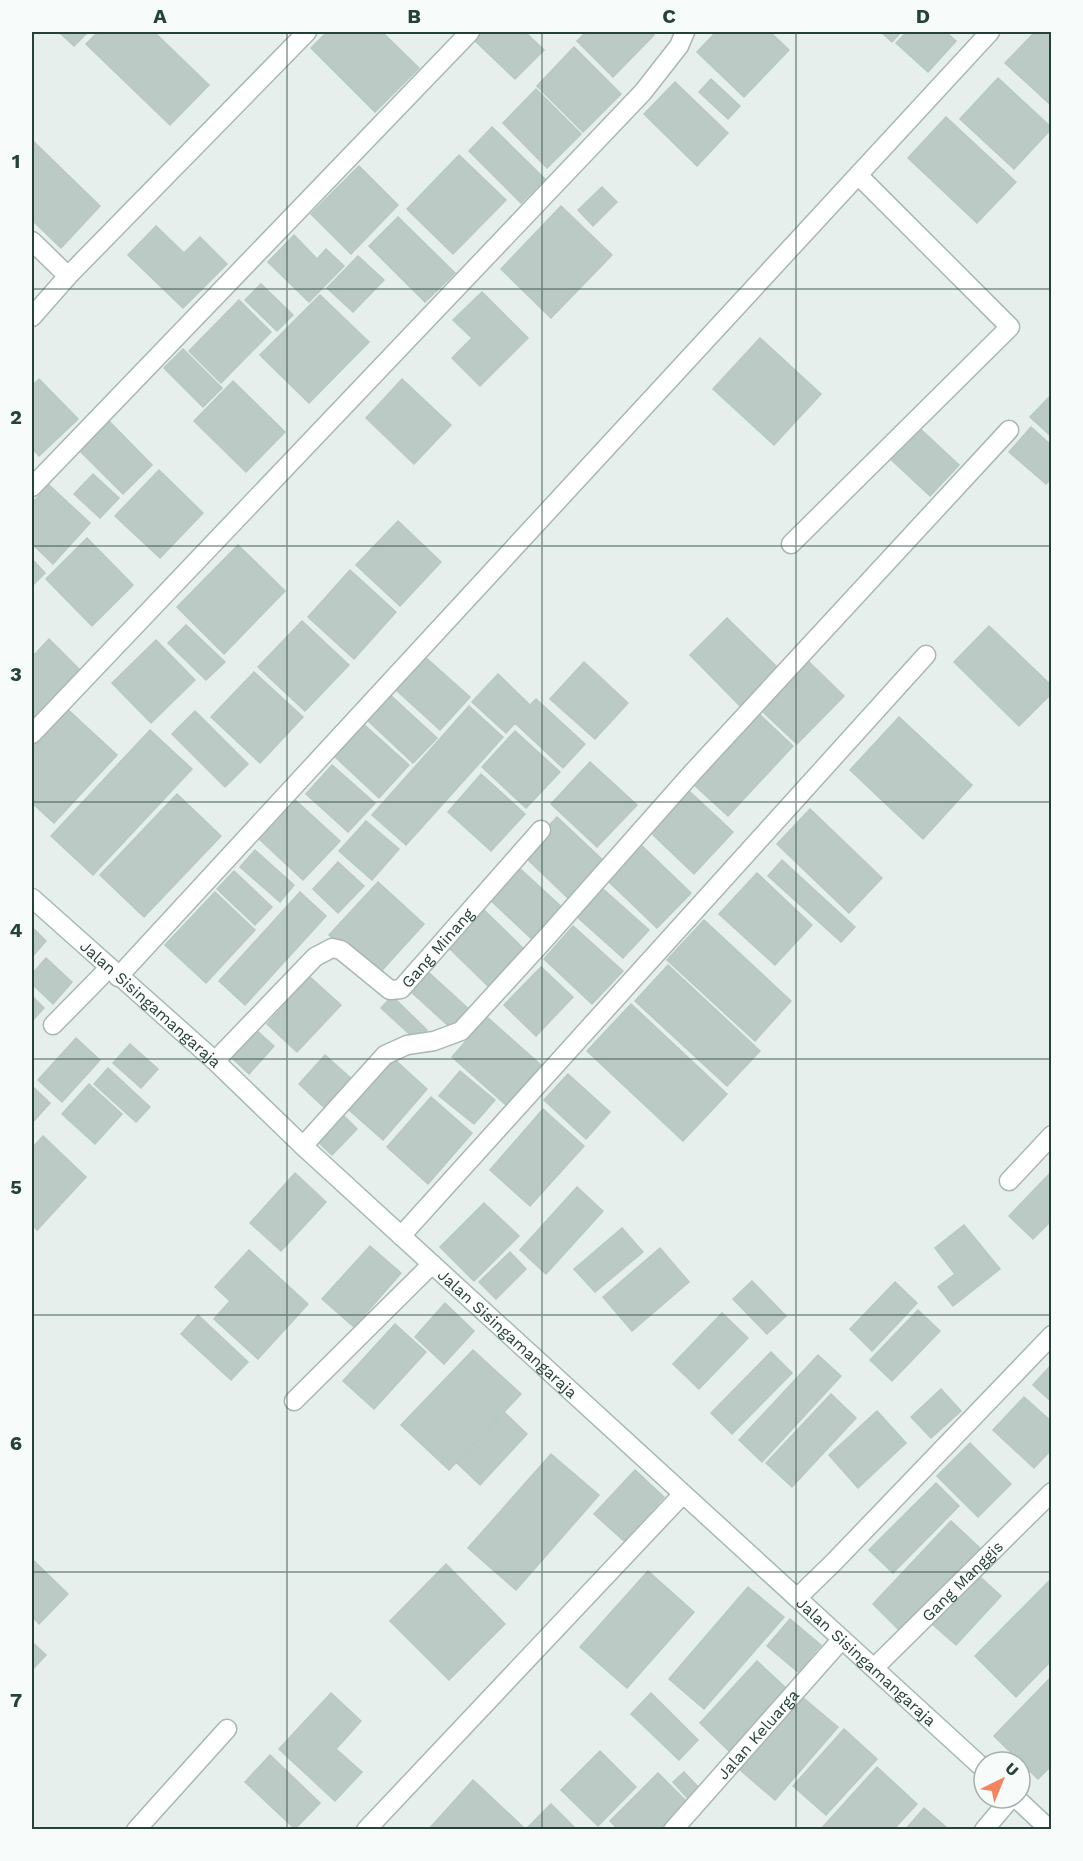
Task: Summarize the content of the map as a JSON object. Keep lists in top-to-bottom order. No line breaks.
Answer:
{"streets":{"street":["Gang Minang","Jalan Sisingamangaraja","Gang Manggis","Jalan Keluarga"]},"crossings":[["Gang Minang","Jalan Sisingamangaraja"],["Jalan Sisingamangaraja","Gang Manggis"],["Jalan Sisingamangaraja","Jalan Keluarga"]],"north":"top right","grid":{"columns":["A","B","C","D"],"rows":["1","2","3","4","5","6","7"]}}
